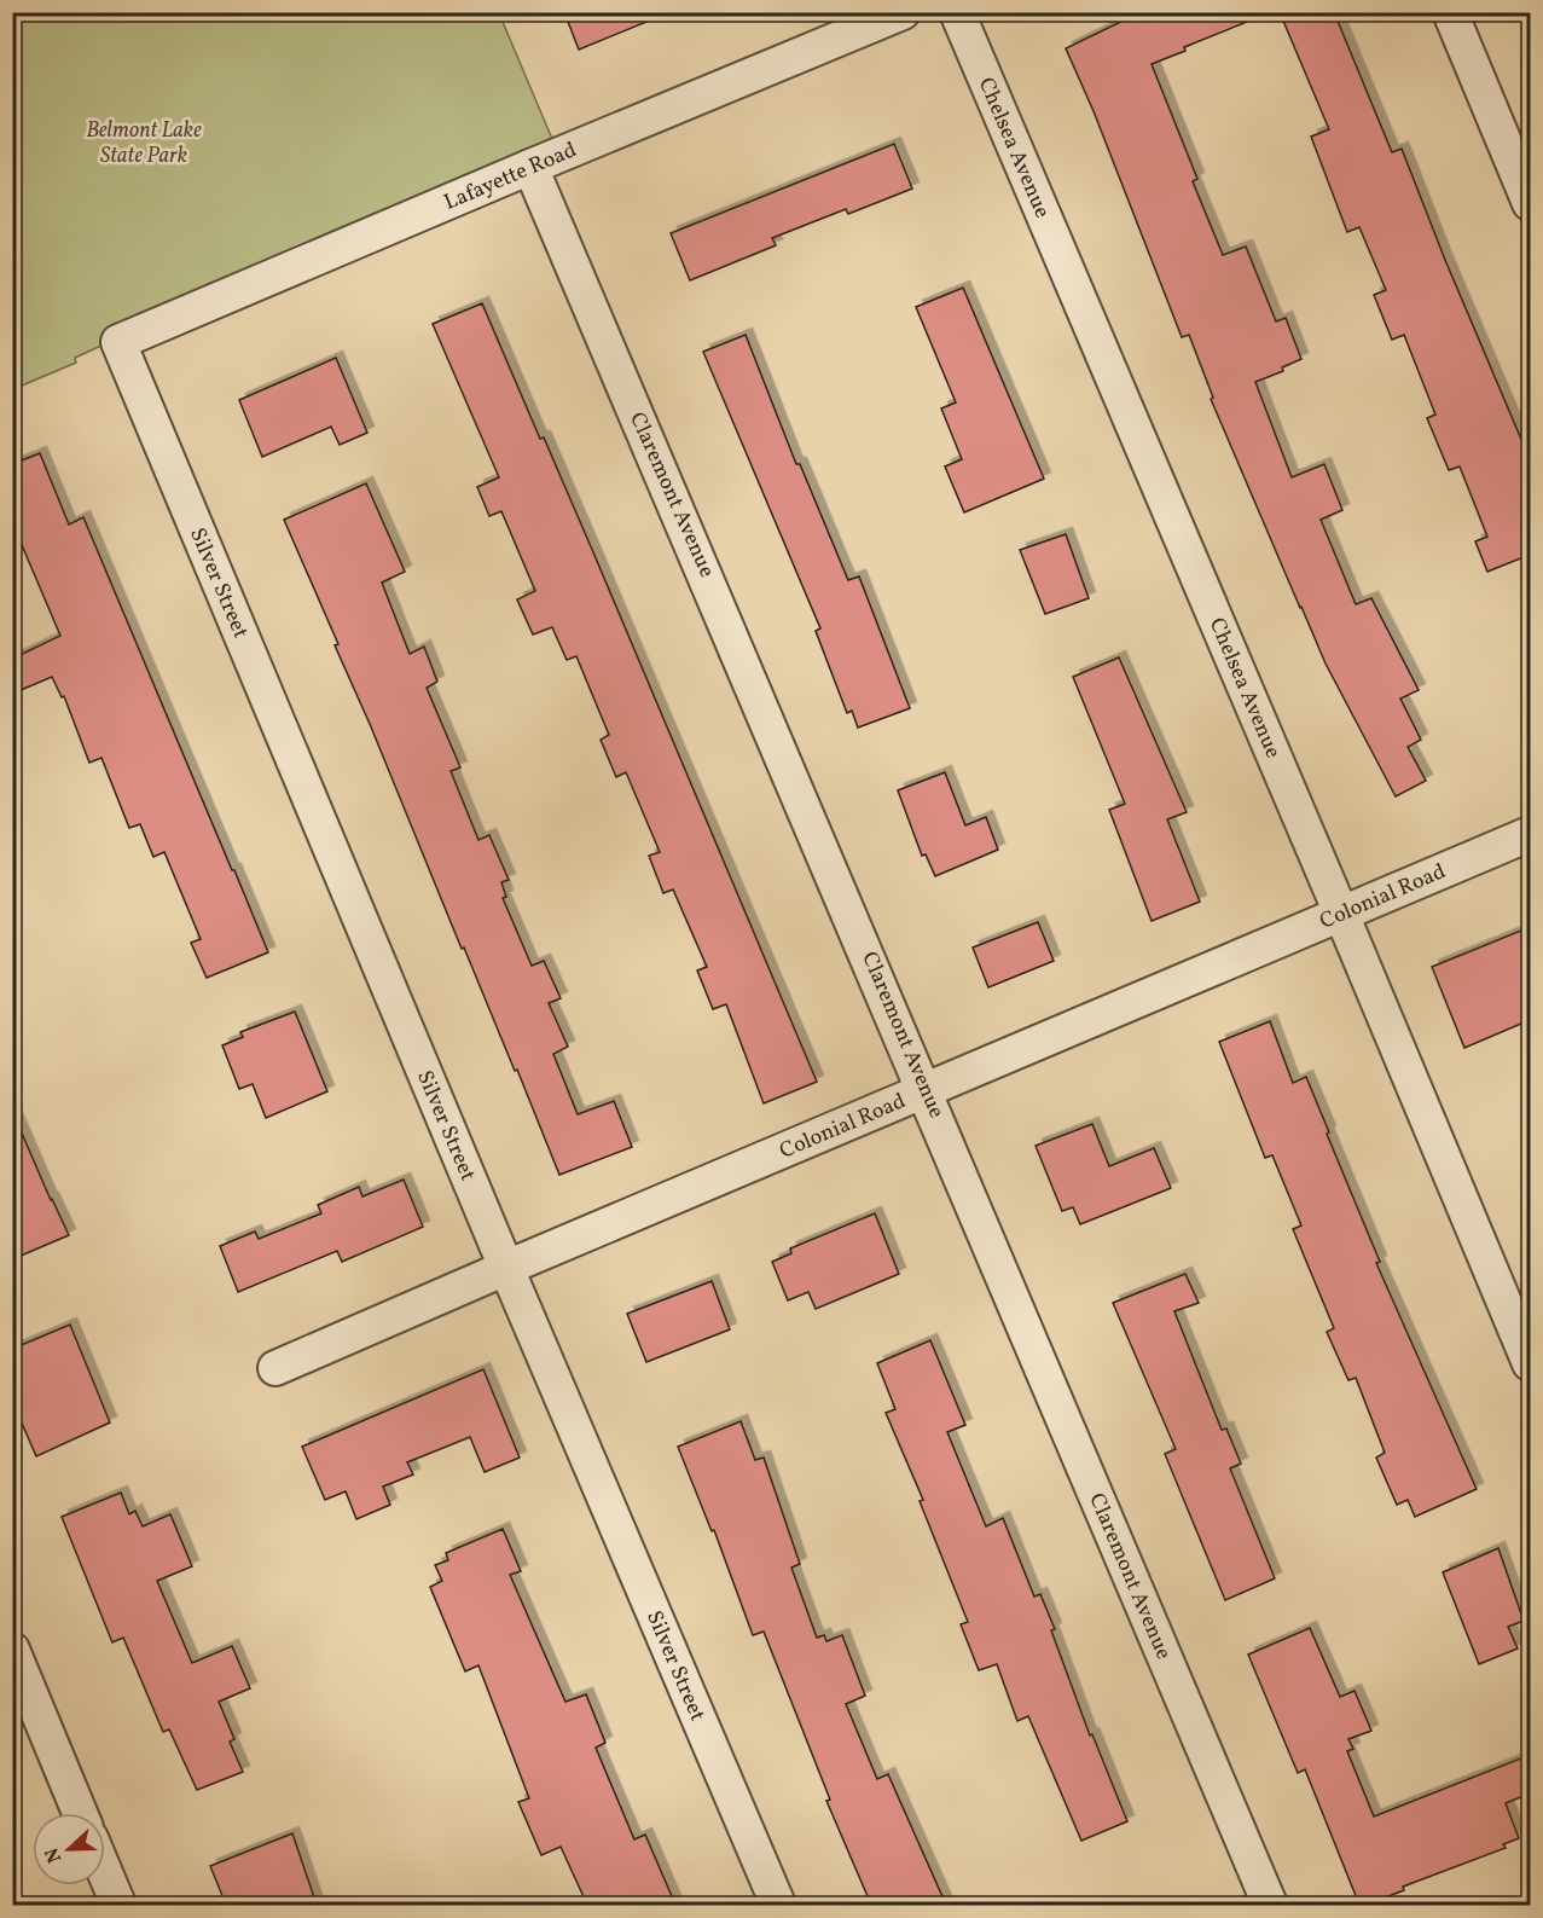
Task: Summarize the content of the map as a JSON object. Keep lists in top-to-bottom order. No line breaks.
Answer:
{"streets":{"street":["Chelsea Avenue","Lafayette Road","Claremont Avenue","Silver Street","Colonial Road"]},"crossings":[["Chelsea Avenue","Colonial Road"],["Lafayette Road","Claremont Avenue"],["Lafayette Road","Silver Street"],["Claremont Avenue","Colonial Road"],["Silver Street","Colonial Road"]],"parks":["Belmont Lake State Park"],"north":"left"}
